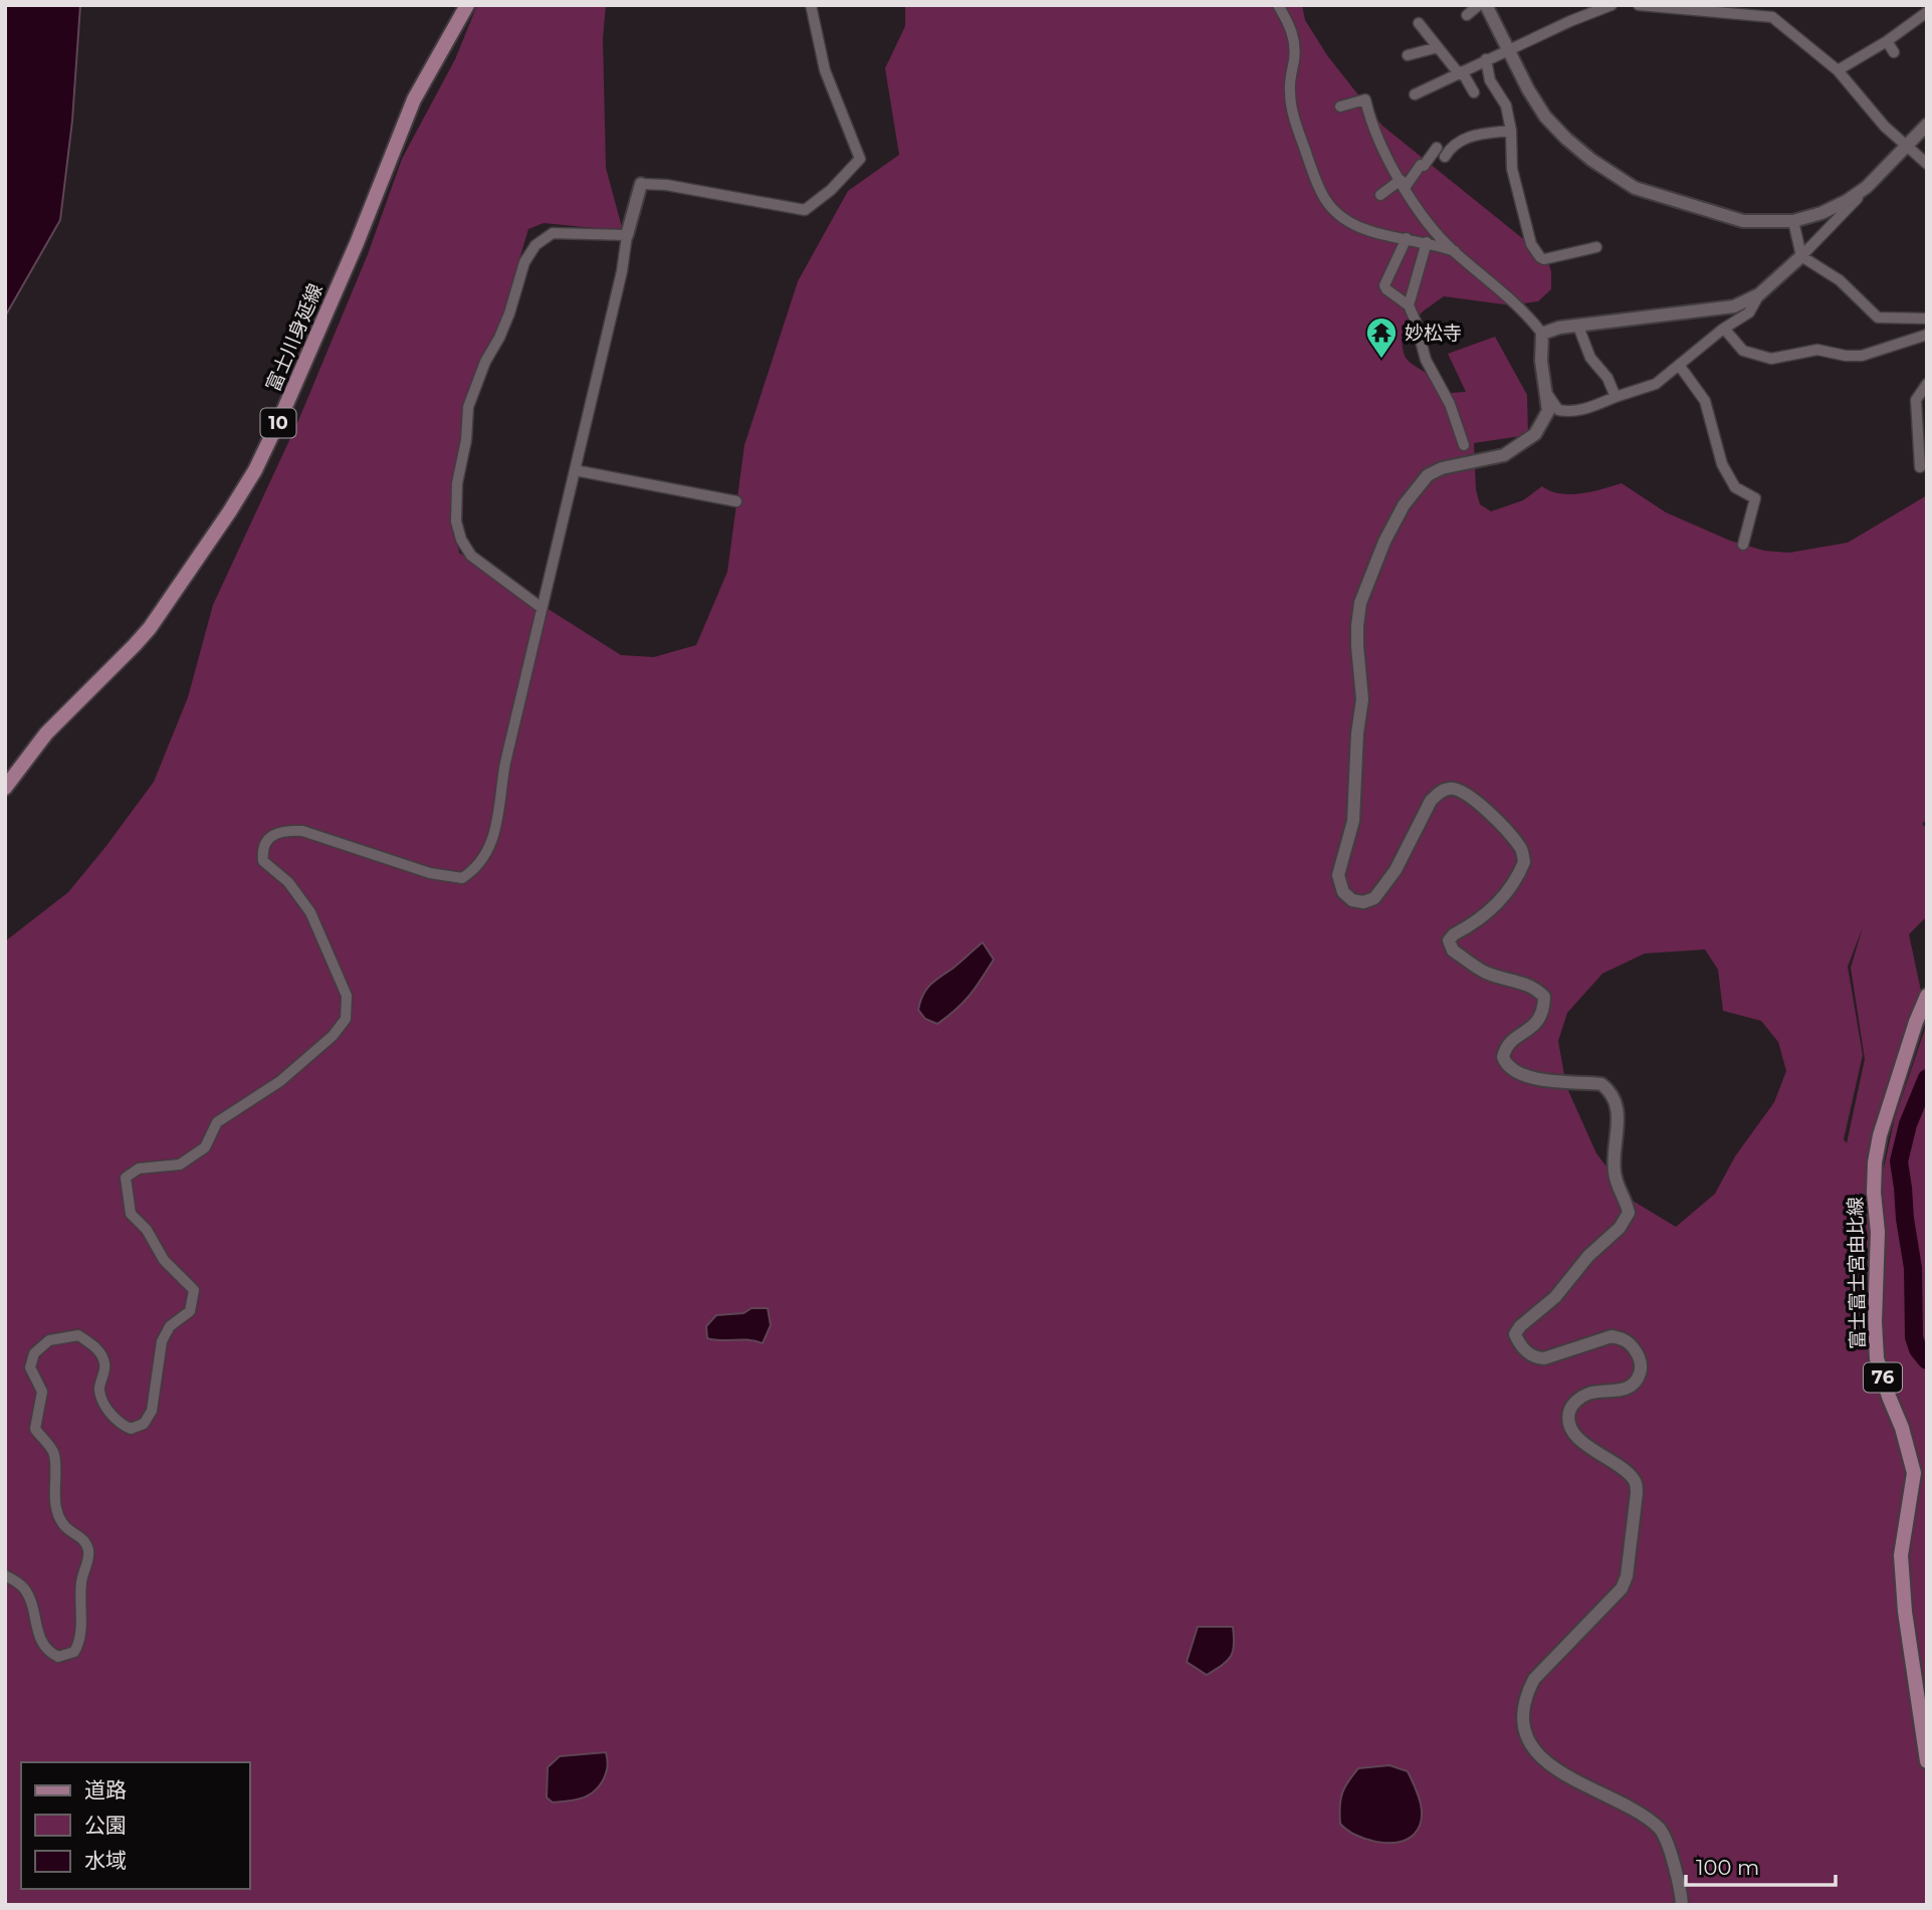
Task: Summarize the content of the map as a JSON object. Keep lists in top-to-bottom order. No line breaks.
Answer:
{"streets":{"main road":["富士川身延線","10","富士富士宮由比線","76"]},"places":{"temple":["妙松寺"]},"legend":["道路","公園","水域"],"scale_bar":"100 m"}
